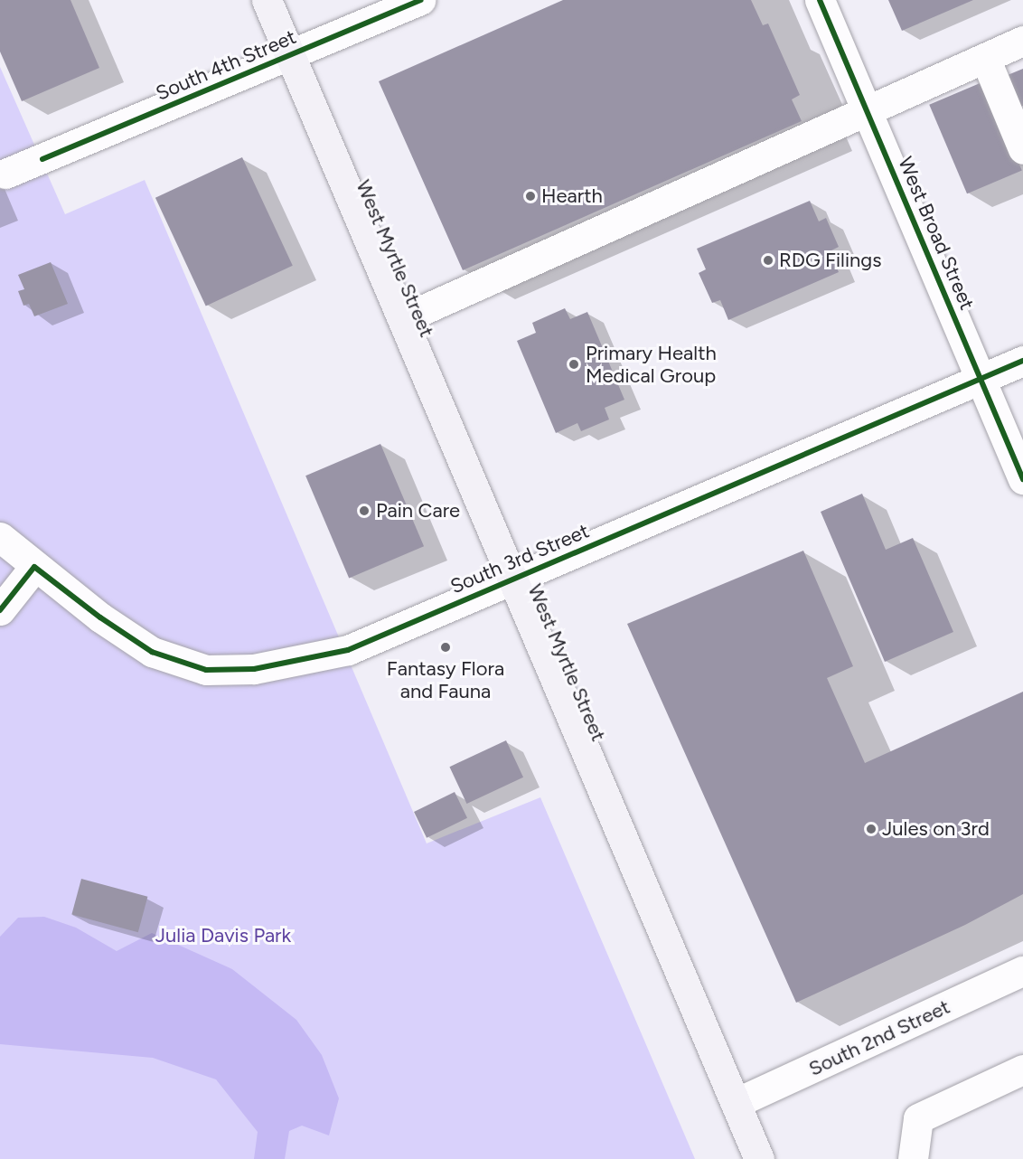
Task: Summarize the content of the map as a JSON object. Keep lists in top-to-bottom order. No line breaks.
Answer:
{"streets":{"main road":["West Myrtle Street"],"street":["South 4th Street","West Broad Street","South 3rd Street","South 2nd Street"]},"crossings":[["South 4th Street","West Myrtle Street"],["West Broad Street","South 3rd Street"],["West Myrtle Street","South 3rd Street"],["West Myrtle Street","South 2nd Street"]],"parks":["Julia Davis Park"],"places":["Hearth","RDG Filings","Primary Health Medical Group","Pain Care","Fantasy Flora and Fauna","Jules on 3rd"]}
